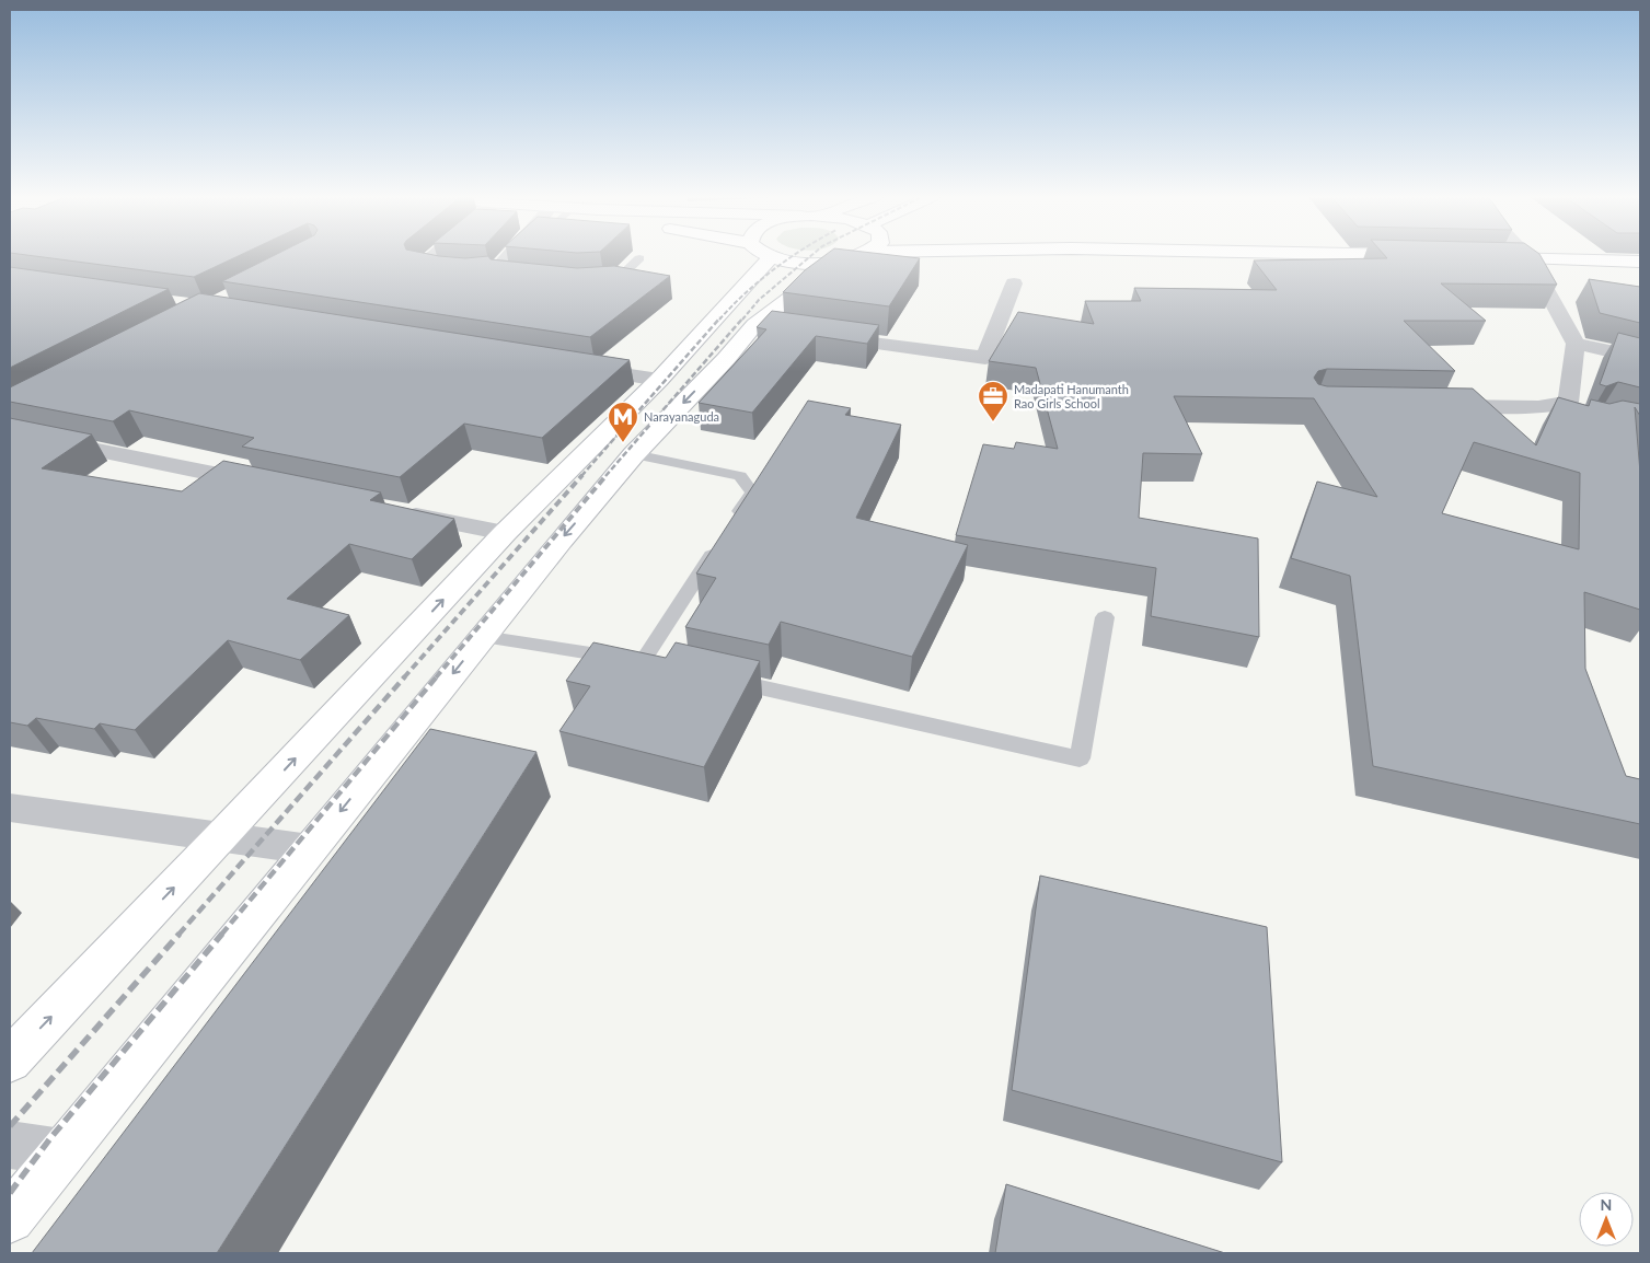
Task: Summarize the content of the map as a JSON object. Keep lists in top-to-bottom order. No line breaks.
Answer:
{"places":{"office":["Madapati Hanumanth Rao Girls School"],"metro station":["Narayanaguda"]},"north":"top"}
